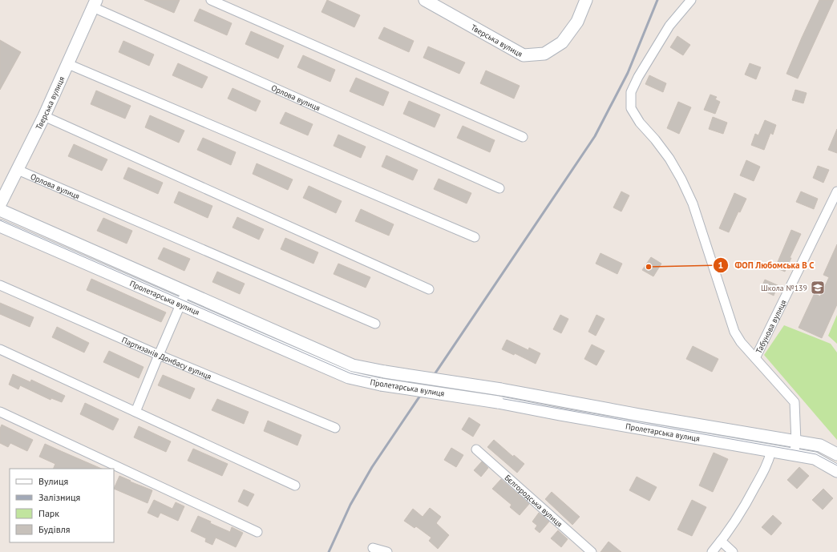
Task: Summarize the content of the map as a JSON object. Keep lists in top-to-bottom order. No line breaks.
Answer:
{"streets":{"main road":["Тверська вулиця","Пролетарська вулиця"],"street":["Орлова вулиця","Табунова вулиця","Партизанів Донбасу вулиця","Бєлгородська вулиця"]},"crossings":[["Тверська вулиця","Орлова вулиця"]],"places":{"other":["ФОП Любомська В С"],"school or university":["Школа №139"]},"legend":["Вулиця","Залізниця","Парк","Будівля"]}
